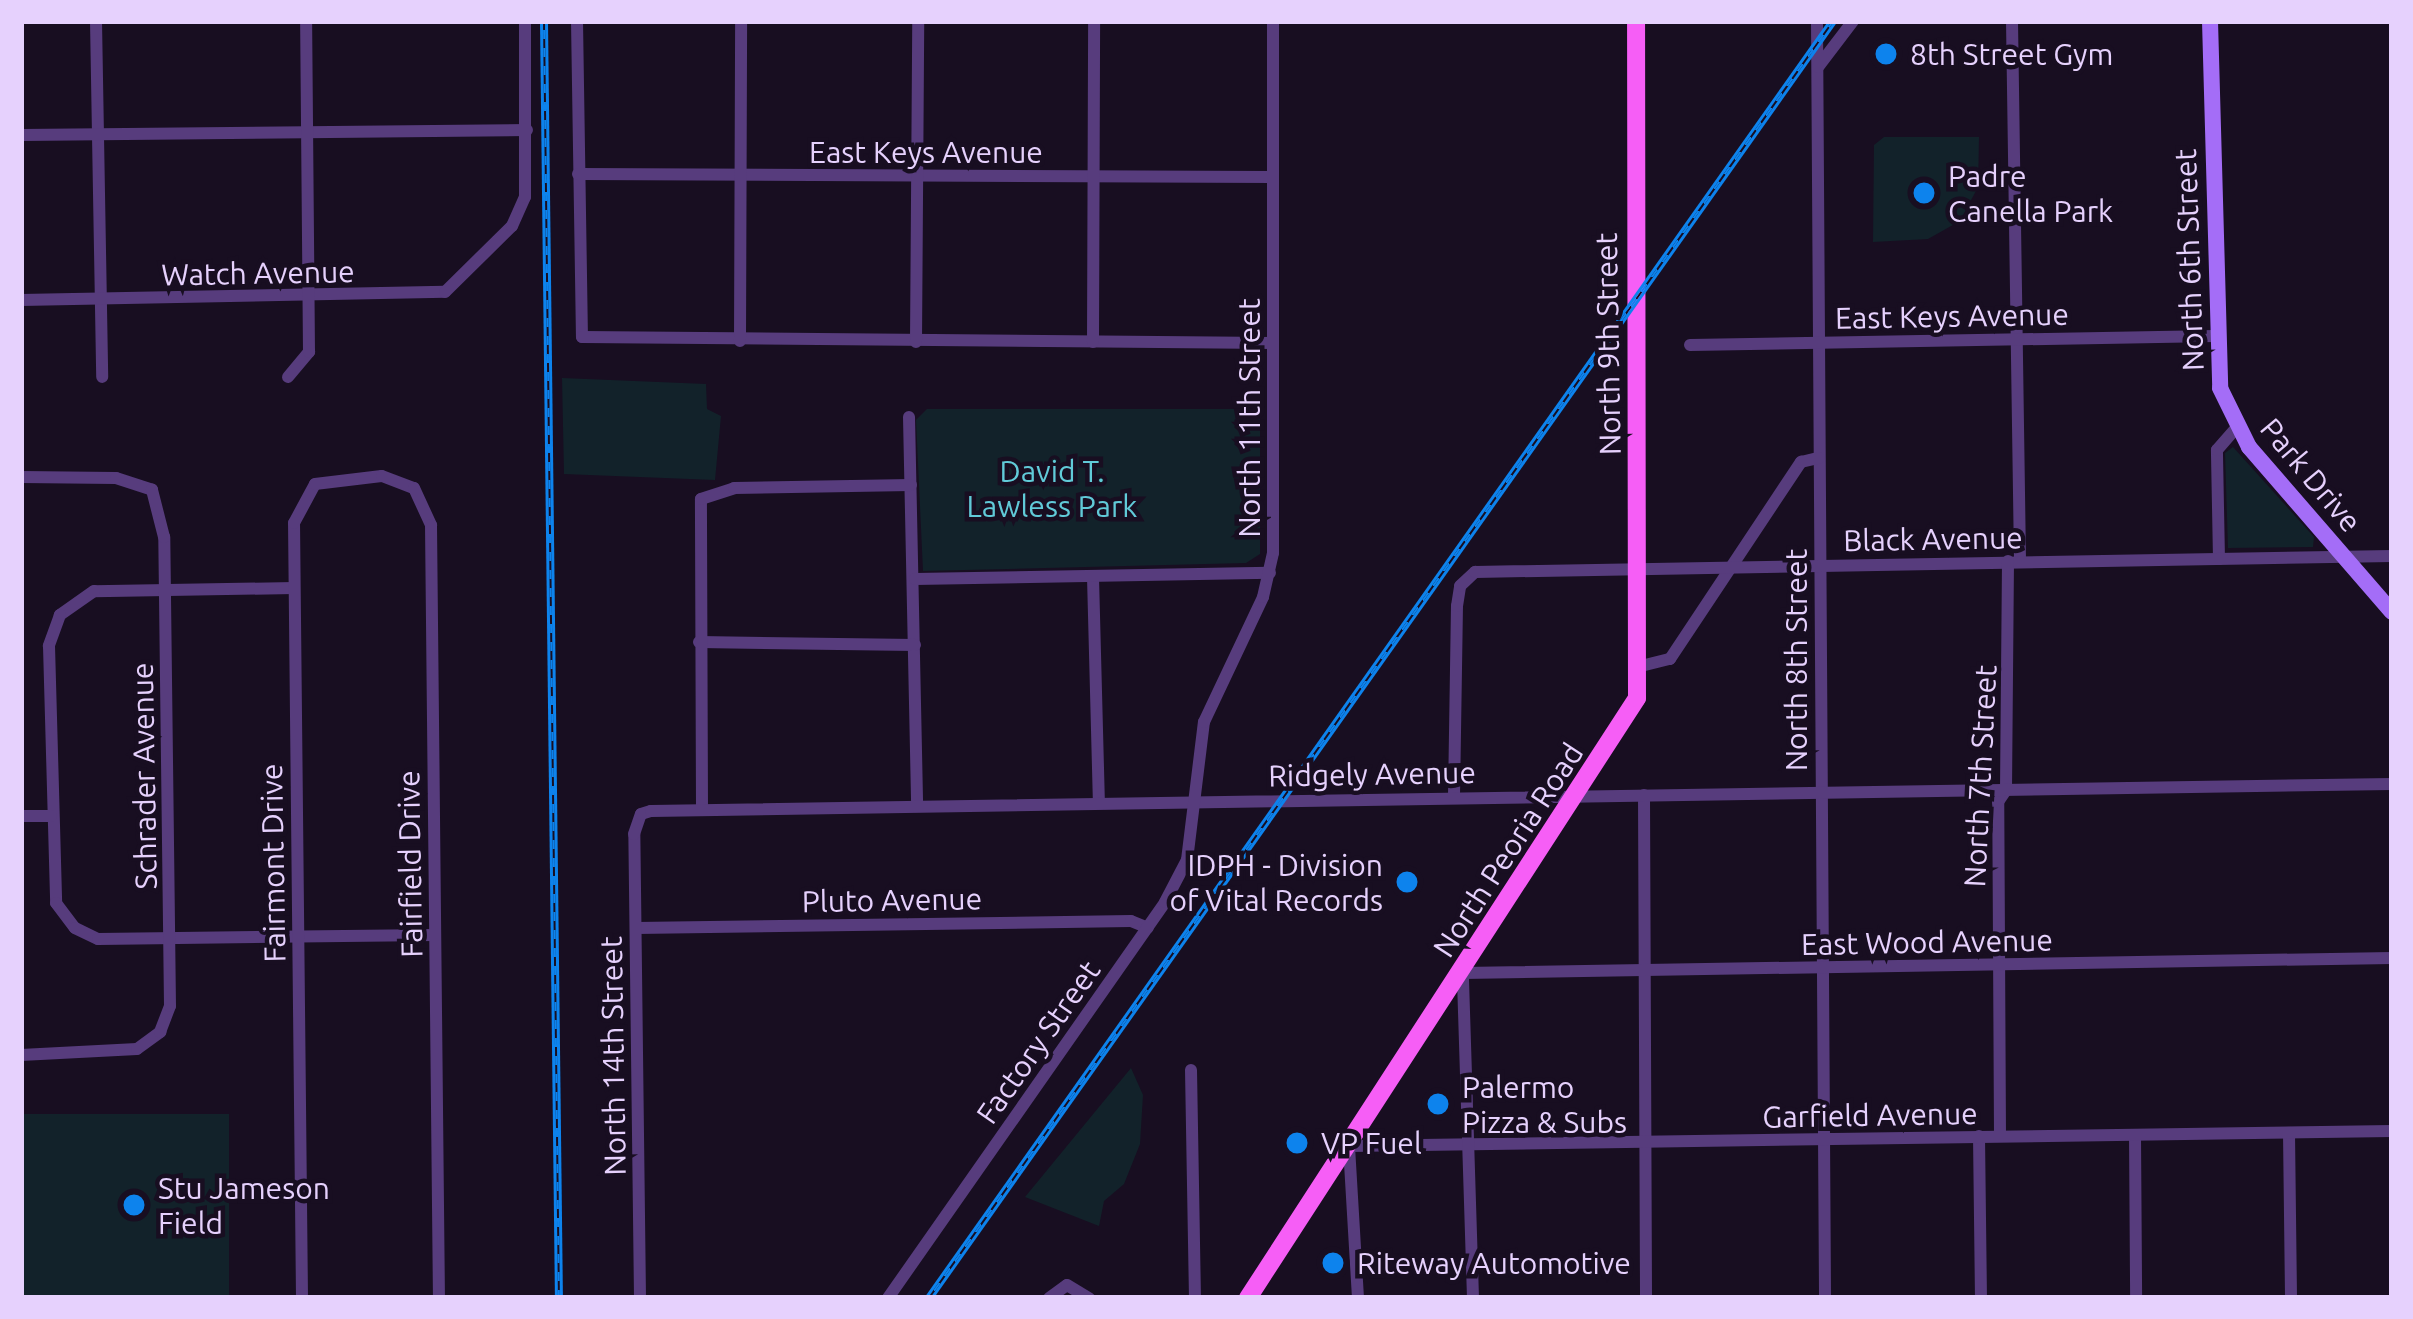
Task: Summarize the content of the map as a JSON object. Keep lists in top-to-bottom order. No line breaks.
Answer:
{"streets":{"main road":["North 6th Street","North 9th Street","Park Drive","North Peoria Road"],"street":["East Keys Avenue","Watch Avenue","North 11th Street","Black Avenue","North 8th Street","Ridgely Avenue","Schrader Avenue","North 7th Street","Fairmont Drive","Fairfield Drive","Pluto Avenue","East Wood Avenue","Factory Street","North 14th Street","Garfield Avenue"]},"crossings":[["East Keys Avenue","North 6th Street"],["East Keys Avenue","North 11th Street"],["East Keys Avenue","North 8th Street"],["East Keys Avenue","North 7th Street"],["North 6th Street","Park Drive"],["North 9th Street","Black Avenue"],["North 9th Street","North Peoria Road"],["North 11th Street","Ridgely Avenue"],["North 11th Street","Factory Street"],["Park Drive","Black Avenue"],["Black Avenue","North 8th Street"],["Black Avenue","Ridgely Avenue"],["Black Avenue","North 7th Street"],["North 8th Street","Ridgely Avenue"],["North 8th Street","East Wood Avenue"],["North 8th Street","Garfield Avenue"],["Ridgely Avenue","North 7th Street"],["Ridgely Avenue","North Peoria Road"],["Ridgely Avenue","Factory Street"],["Ridgely Avenue","North 14th Street"],["North 7th Street","East Wood Avenue"],["North 7th Street","Garfield Avenue"],["North Peoria Road","East Wood Avenue"],["North Peoria Road","Garfield Avenue"],["Fairmont Drive","Fairfield Drive"],["Pluto Avenue","Factory Street"],["Pluto Avenue","North 14th Street"]],"parks":["David T. Lawless Park"],"places":["8th Street Gym","Padre Canella Park","IDPH - Division of Vital Records","Palermo Pizza & Subs","VP Fuel","Stu Jameson Field","Riteway Automotive"]}
